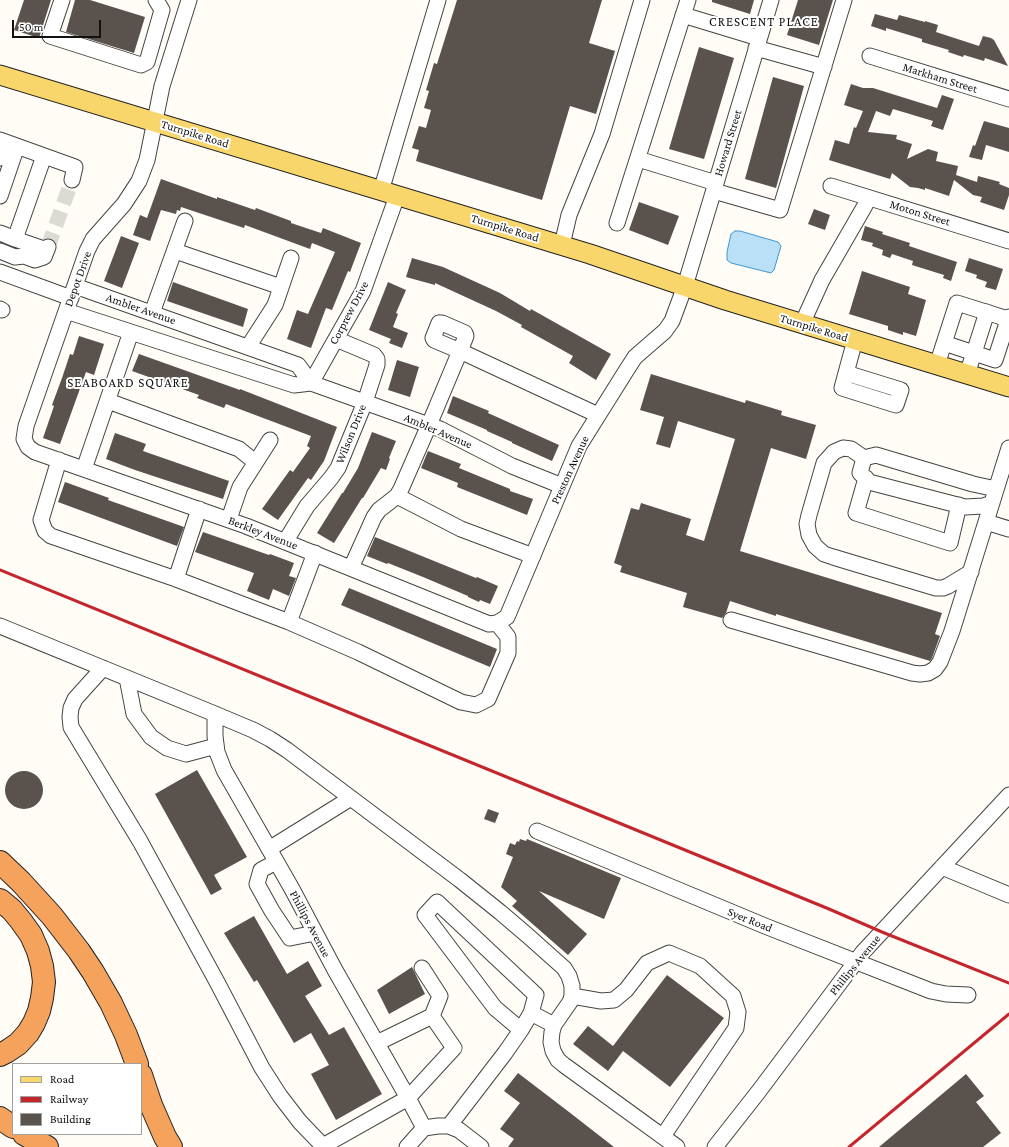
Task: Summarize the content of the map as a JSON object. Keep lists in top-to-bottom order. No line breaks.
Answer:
{"streets":{"main road":["Turnpike Road"],"street":["Markham Street","Howard Street","Moton Street","Depot Drive","Ambler Avenue","Corprew Drive","Wilson Drive","Preston Avenue","Berkley Avenue","Syer Road","Phillips Avenue"]},"crossings":[["Turnpike Road","Howard Street"],["Turnpike Road","Depot Drive"],["Turnpike Road","Corprew Drive"],["Turnpike Road","Preston Avenue"],["Howard Street","Preston Avenue"],["Depot Drive","Ambler Avenue"],["Depot Drive","Berkley Avenue"],["Ambler Avenue","Corprew Drive"],["Ambler Avenue","Wilson Drive"],["Ambler Avenue","Preston Avenue"],["Corprew Drive","Wilson Drive"],["Wilson Drive","Berkley Avenue"],["Preston Avenue","Berkley Avenue"],["Syer Road","Phillips Avenue"]],"districts":["CRESCENT PLACE","SEABOARD SQUARE"],"legend":["Road","Railway","Building"],"scale_bar":"50 m"}
